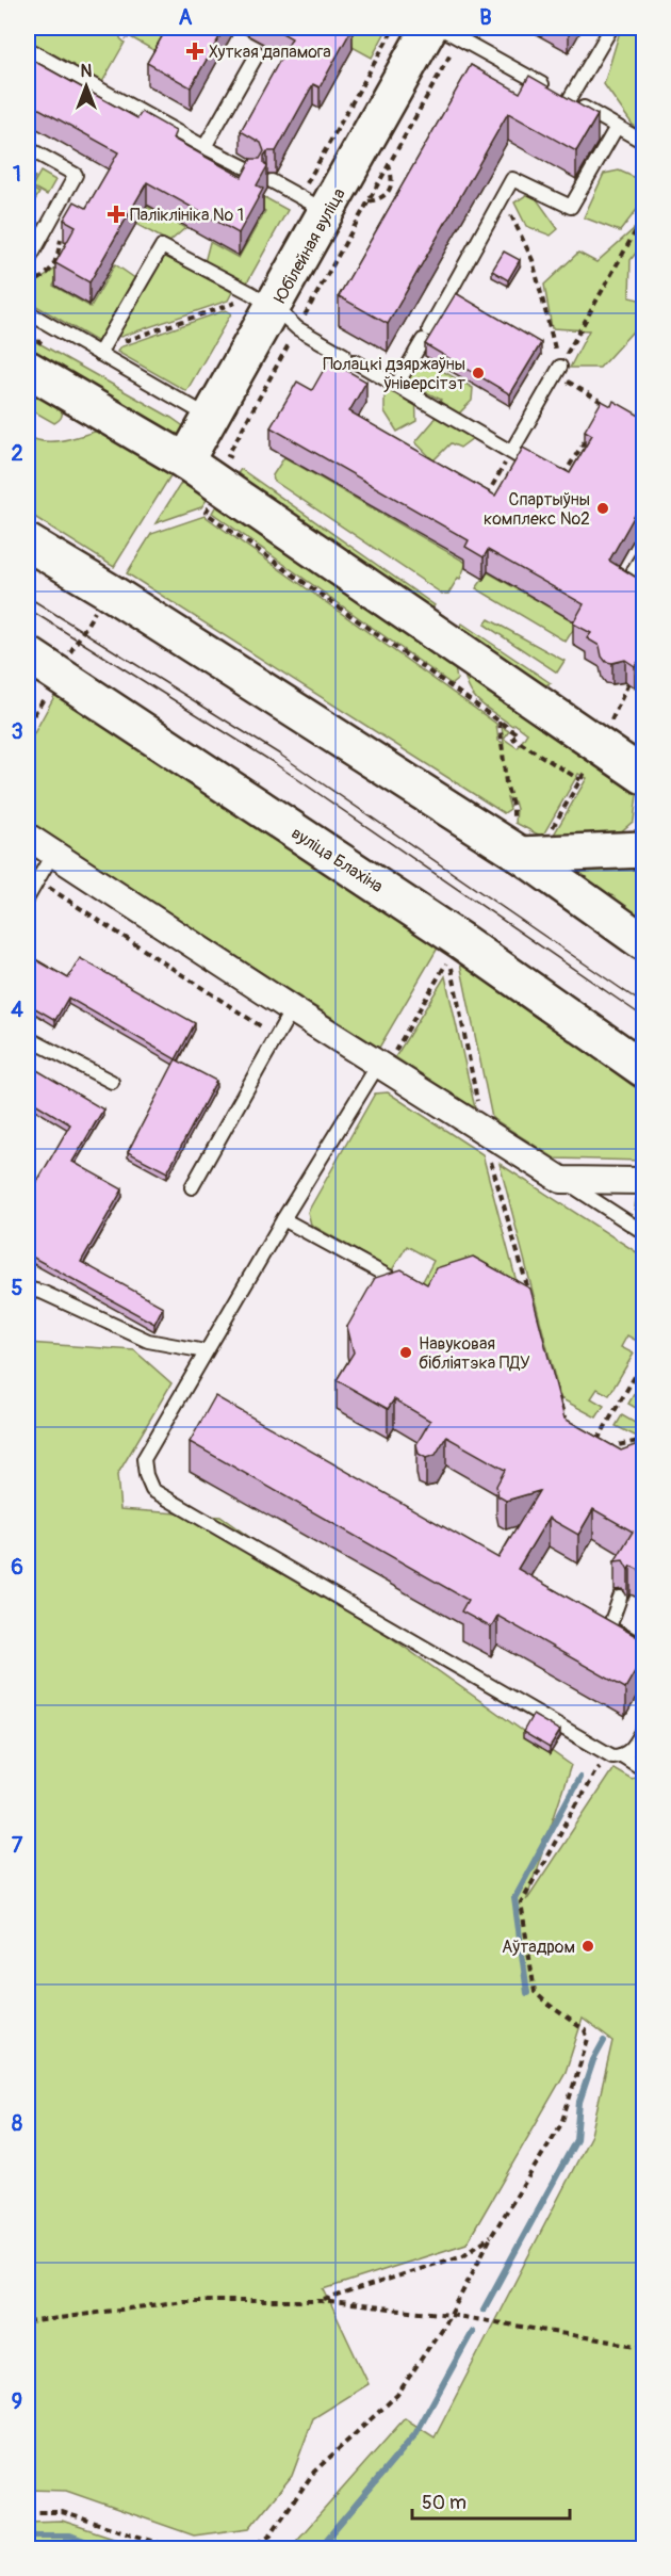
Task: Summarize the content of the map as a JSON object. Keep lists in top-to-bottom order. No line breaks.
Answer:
{"streets":{"main road":["Юбілейная вуліца","вуліца Блахіна"]},"places":{"health":["Хуткая дапамога","Паліклініка № 1"],"other":["Полацкі дзяржаўны ўніверсітэт","Спартыўны комплекс №2","Навуковая бібліятэка ПДУ","Аўтадром"]},"scale_bar":"50 m","north":"top","grid":{"columns":["A","B"],"rows":["1","2","3","4","5","6","7","8","9"]}}
